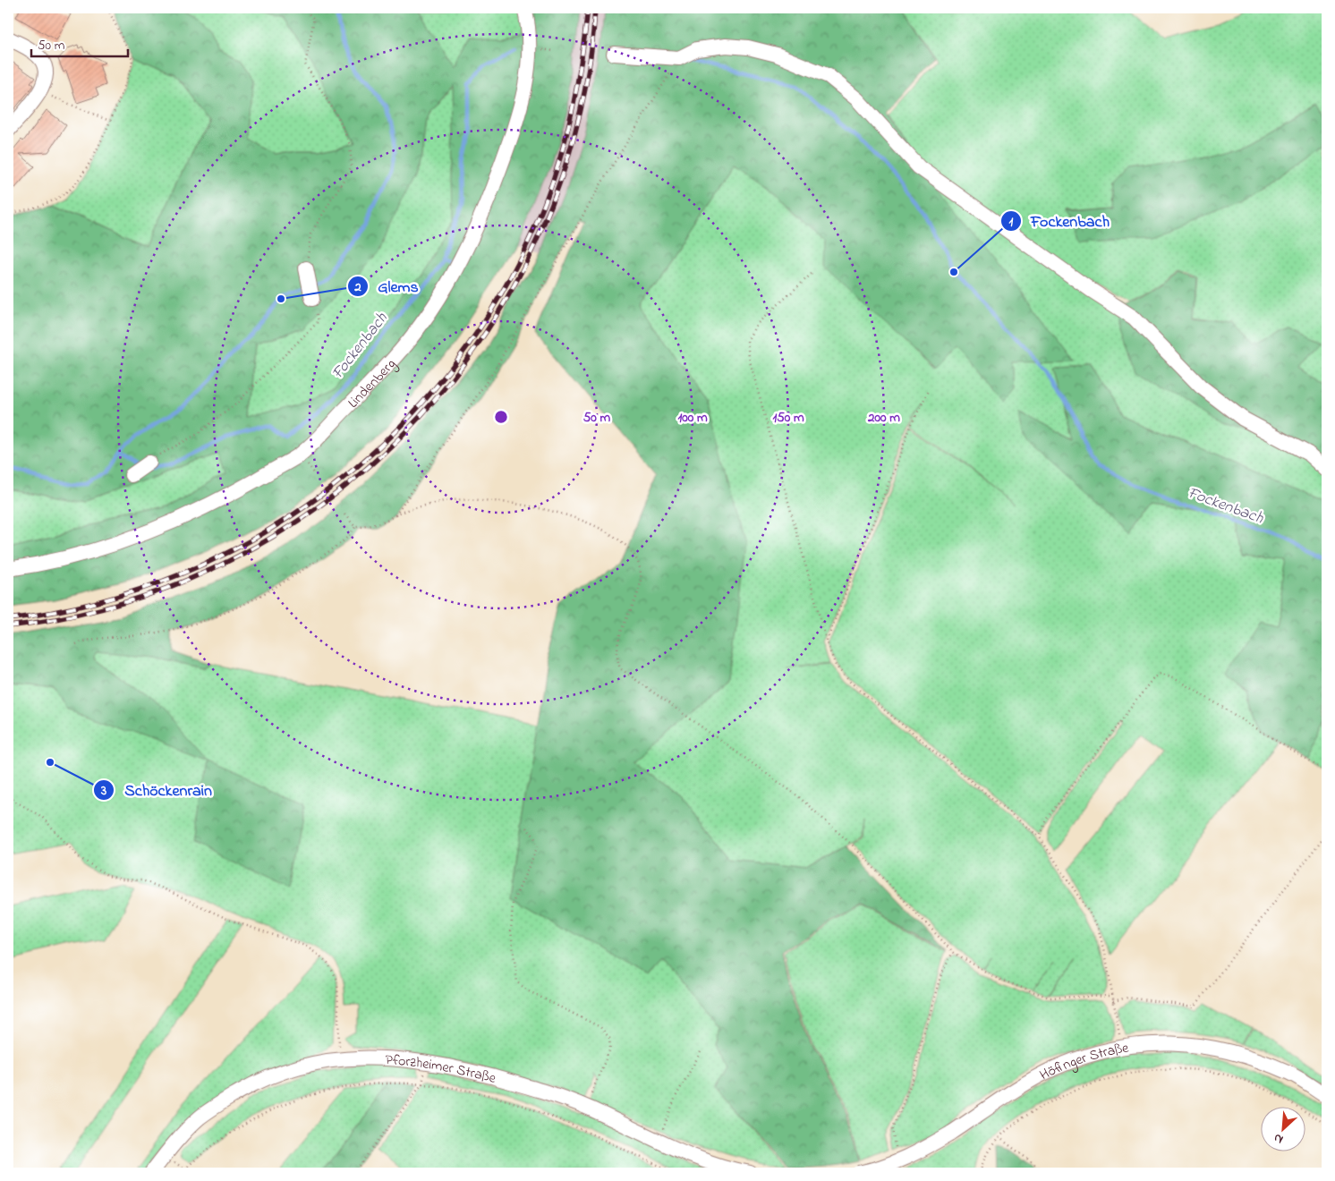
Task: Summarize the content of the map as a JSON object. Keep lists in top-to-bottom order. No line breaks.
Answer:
{"streets":{"street":["Lindenberg","Höfinger Straße","Pforzheimer Straße"]},"water":["Fockenbach"],"places":["Fockenbach","Glems","Schöckenrain"],"scale_bar":"50 m","north":"bottom left","rings":["50 m","100 m","150 m","200 m"]}
